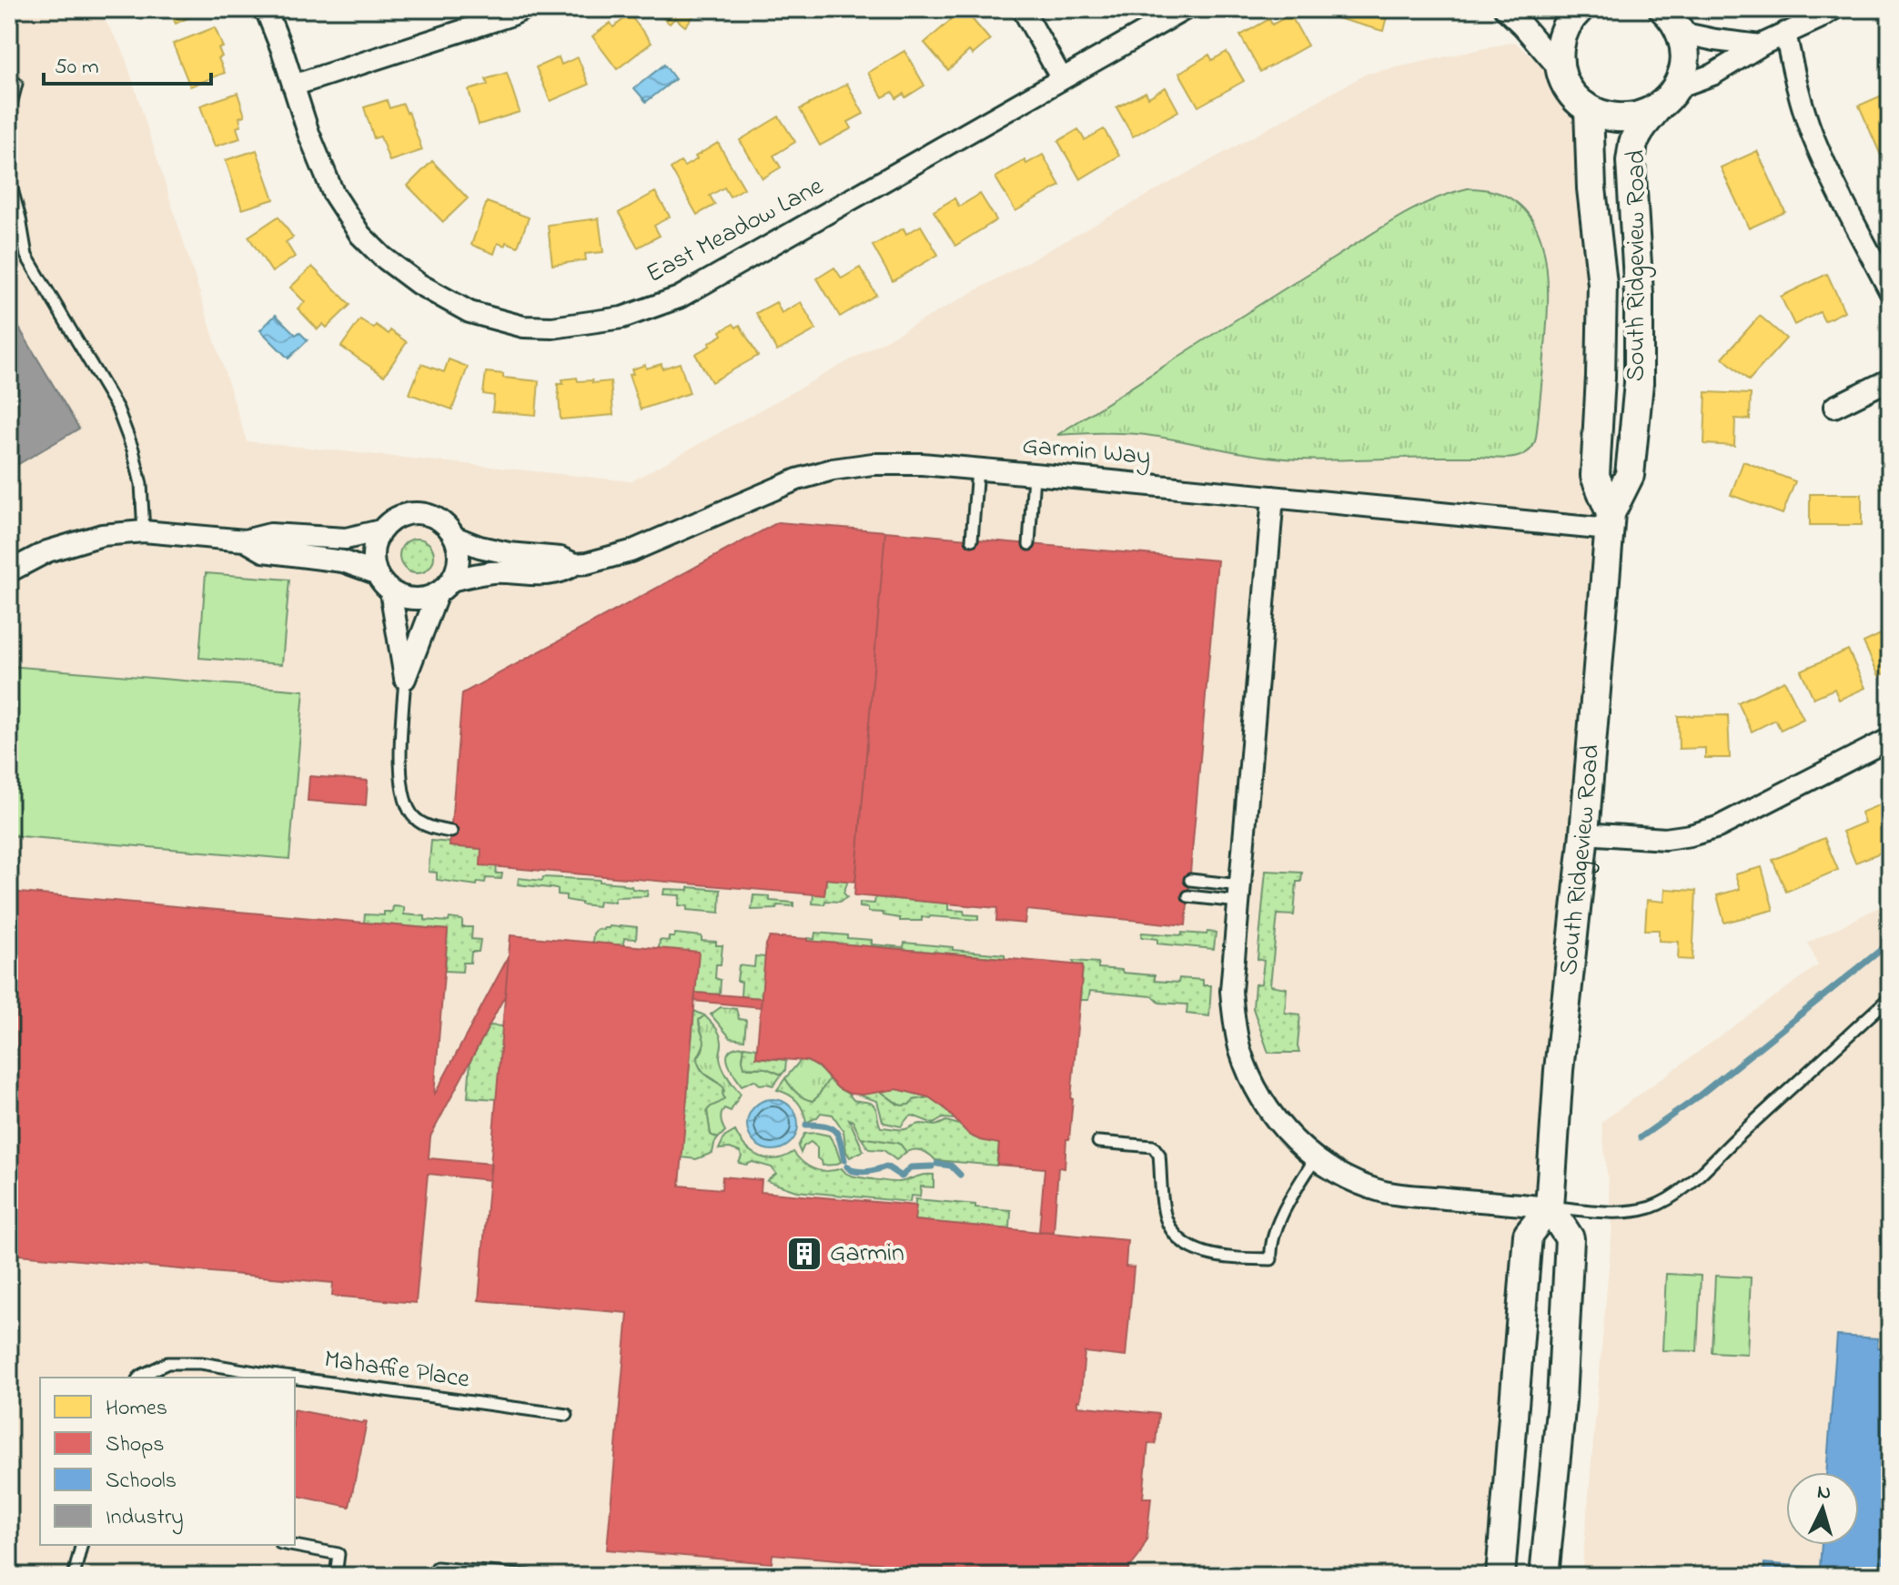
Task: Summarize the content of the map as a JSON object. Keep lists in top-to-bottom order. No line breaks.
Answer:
{"streets":{"main road":["South Ridgeview Road"],"street":["East Meadow Lane","Garmin Way"],"lane":["Mahaffie Place"]},"crossings":[["South Ridgeview Road","Garmin Way"]],"places":{"building":["Garmin"]},"legend":["Homes","Shops","Schools","Industry"],"scale_bar":"50 m","north":"top"}
